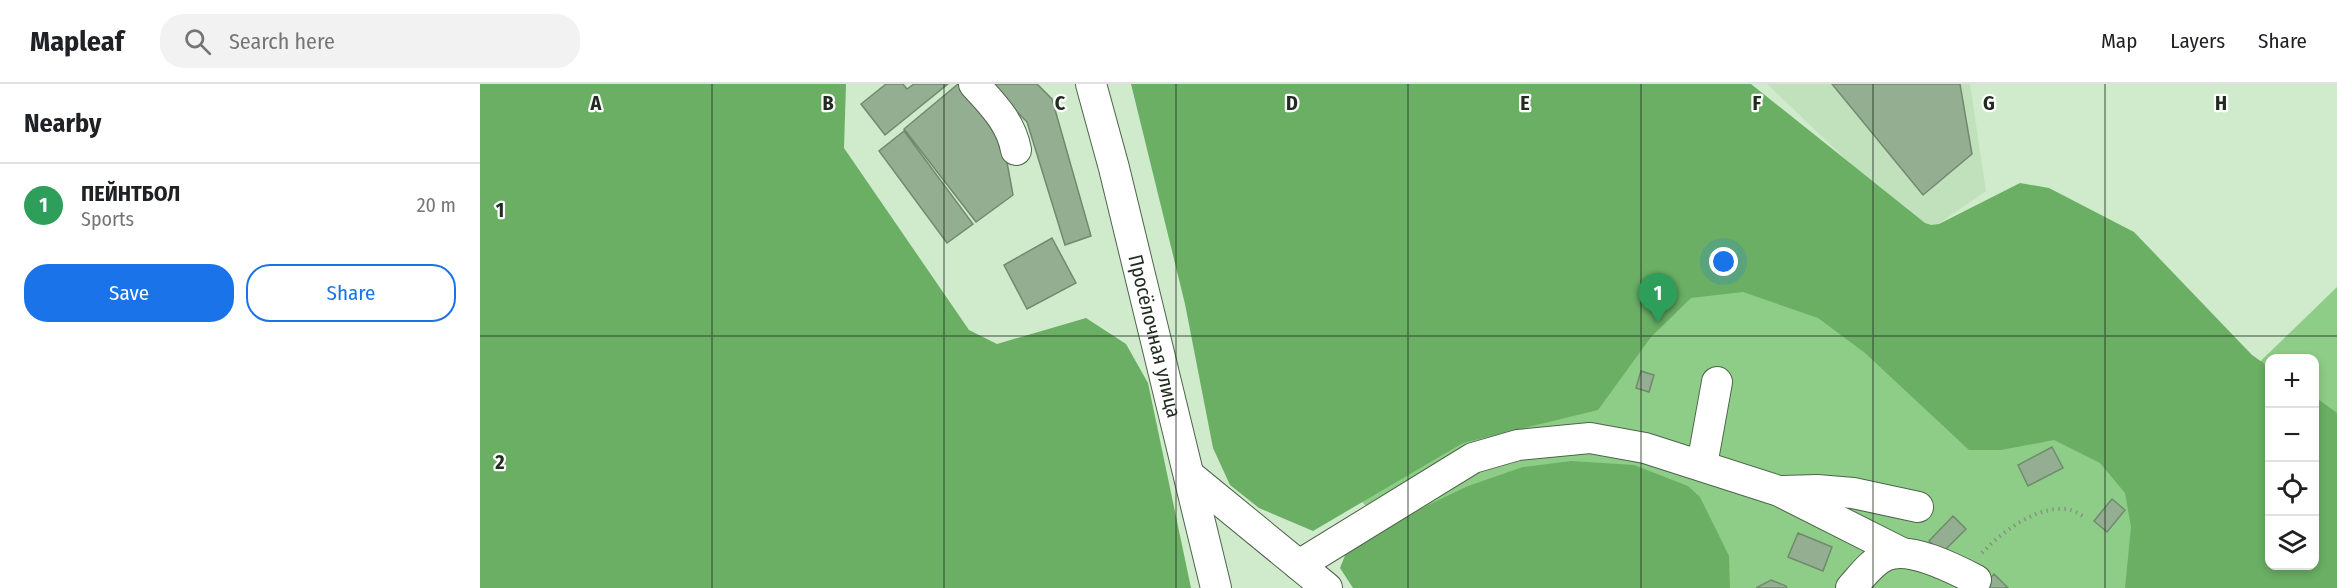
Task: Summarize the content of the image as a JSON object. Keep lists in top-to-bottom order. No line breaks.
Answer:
{"streets":{"street":["Просёлочная улица"]},"page":{"header":"Mapleaf","search":"Search here","nav":["Map","Layers","Share"],"heading":"Nearby","list":[{"mark":"1","name":"ПЕЙНТБОЛ","note":"Sports","value":"20 m"}],"buttons":["Save","Share"],"pins":"1","map_buttons":["+","−"]},"grid":{"columns":["A","B","C","D","E","F","G","H"],"rows":["1","2"]}}
